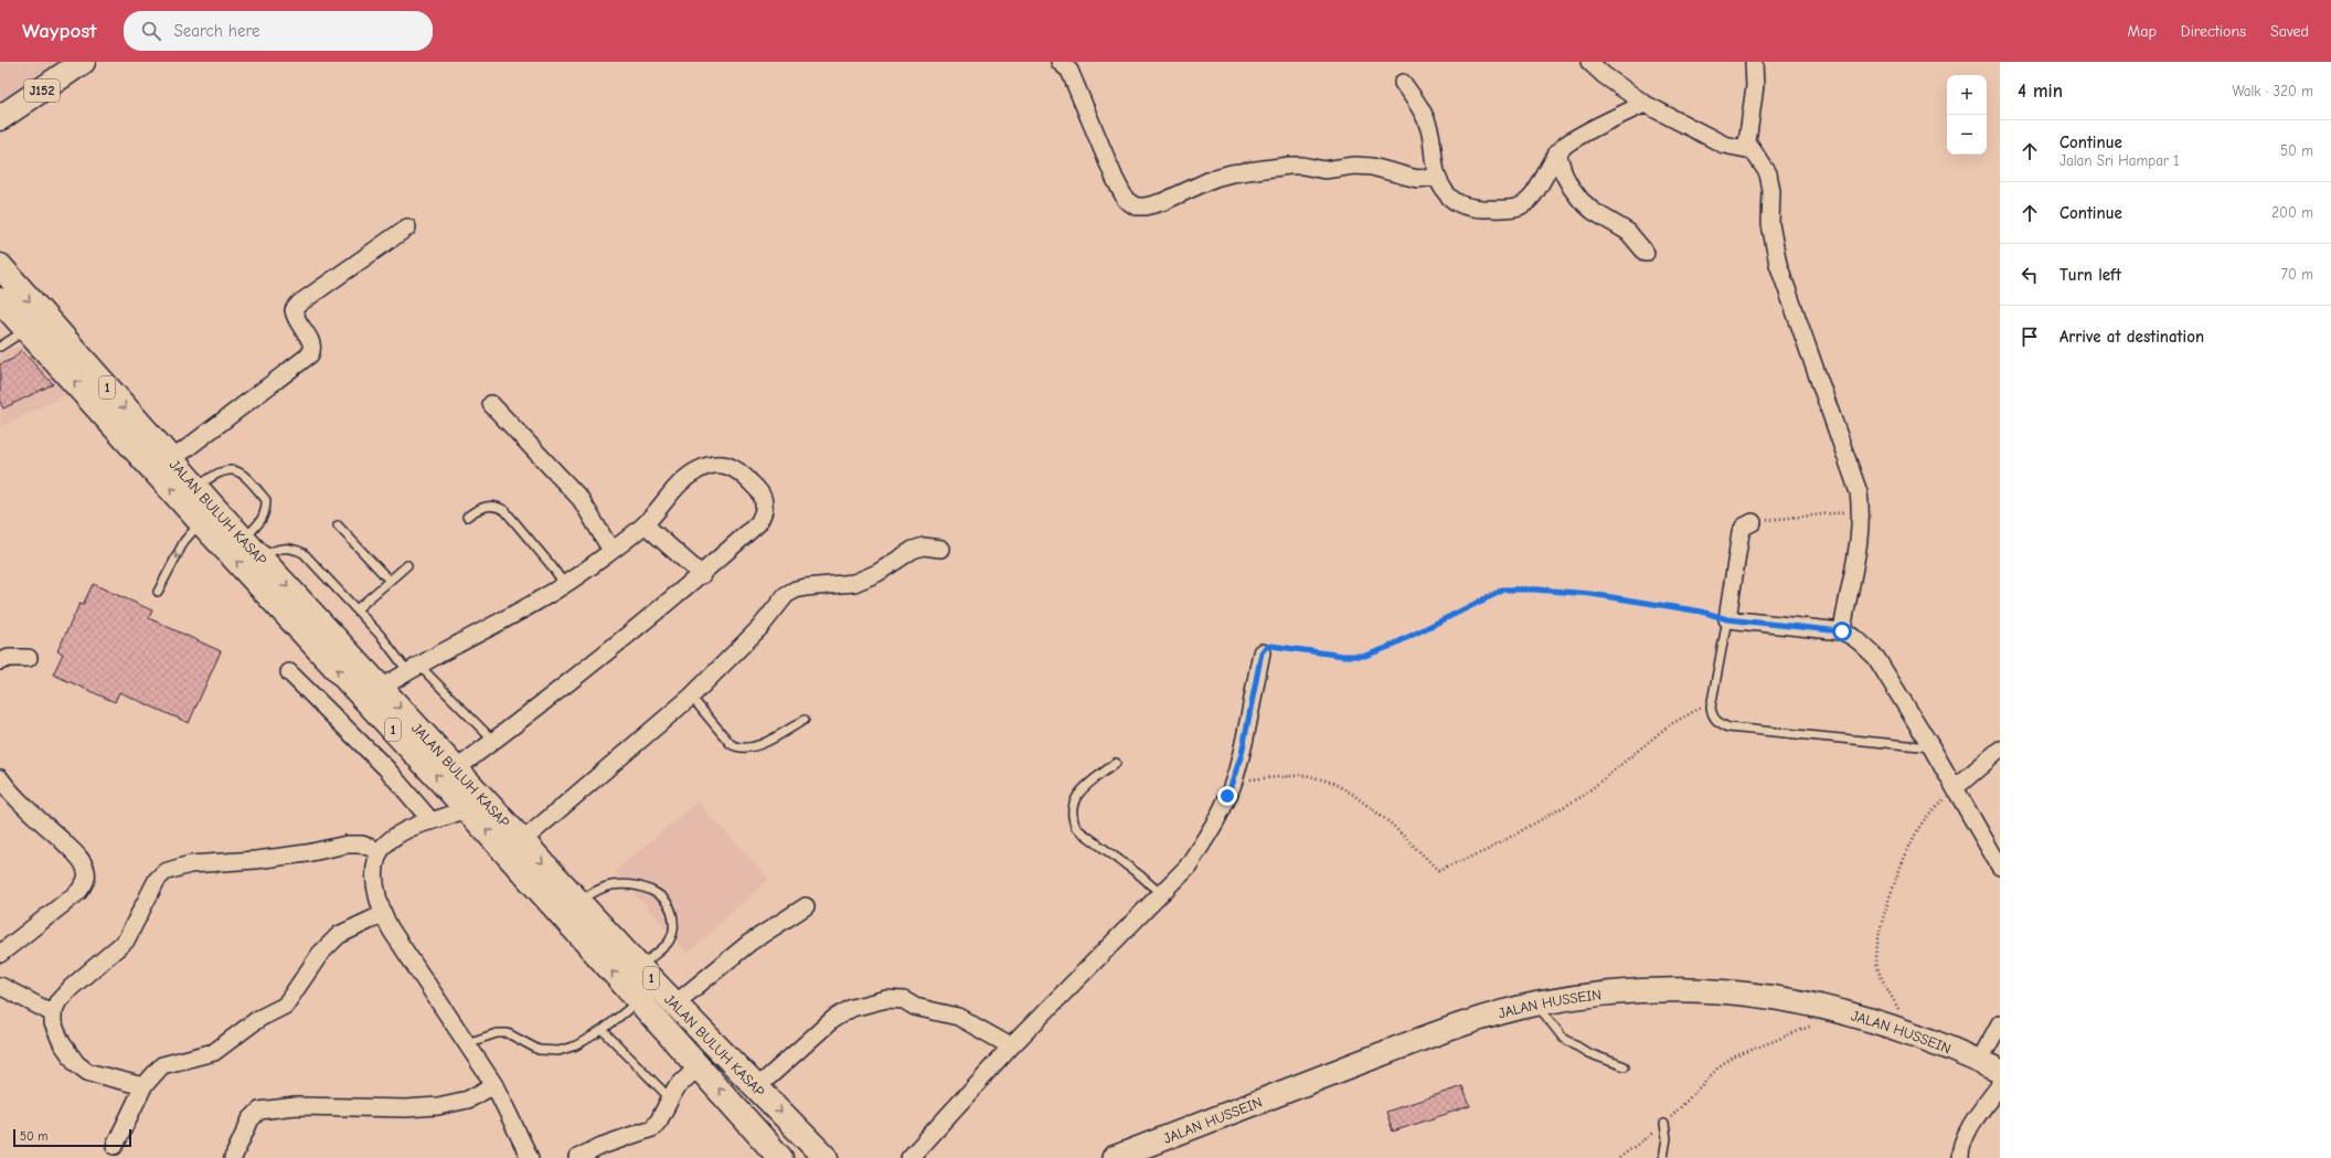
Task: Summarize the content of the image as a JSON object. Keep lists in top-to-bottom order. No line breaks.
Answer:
{"streets":{"main road":["J152","1","JALAN BULUH KASAP","JALAN HUSSEIN"]},"scale_bar":"50 m","page":{"header":"Waypost","search":"Search here","nav":["Map","Directions","Saved"],"heading":["4 min","Walk · 320 m"],"map_buttons":["+","−"],"list":[["Continue","Jalan Sri Hampar 1","50 m"],["Continue","200 m"],["Turn left","70 m"],"Arrive at destination"],"scale":"50 m"}}
